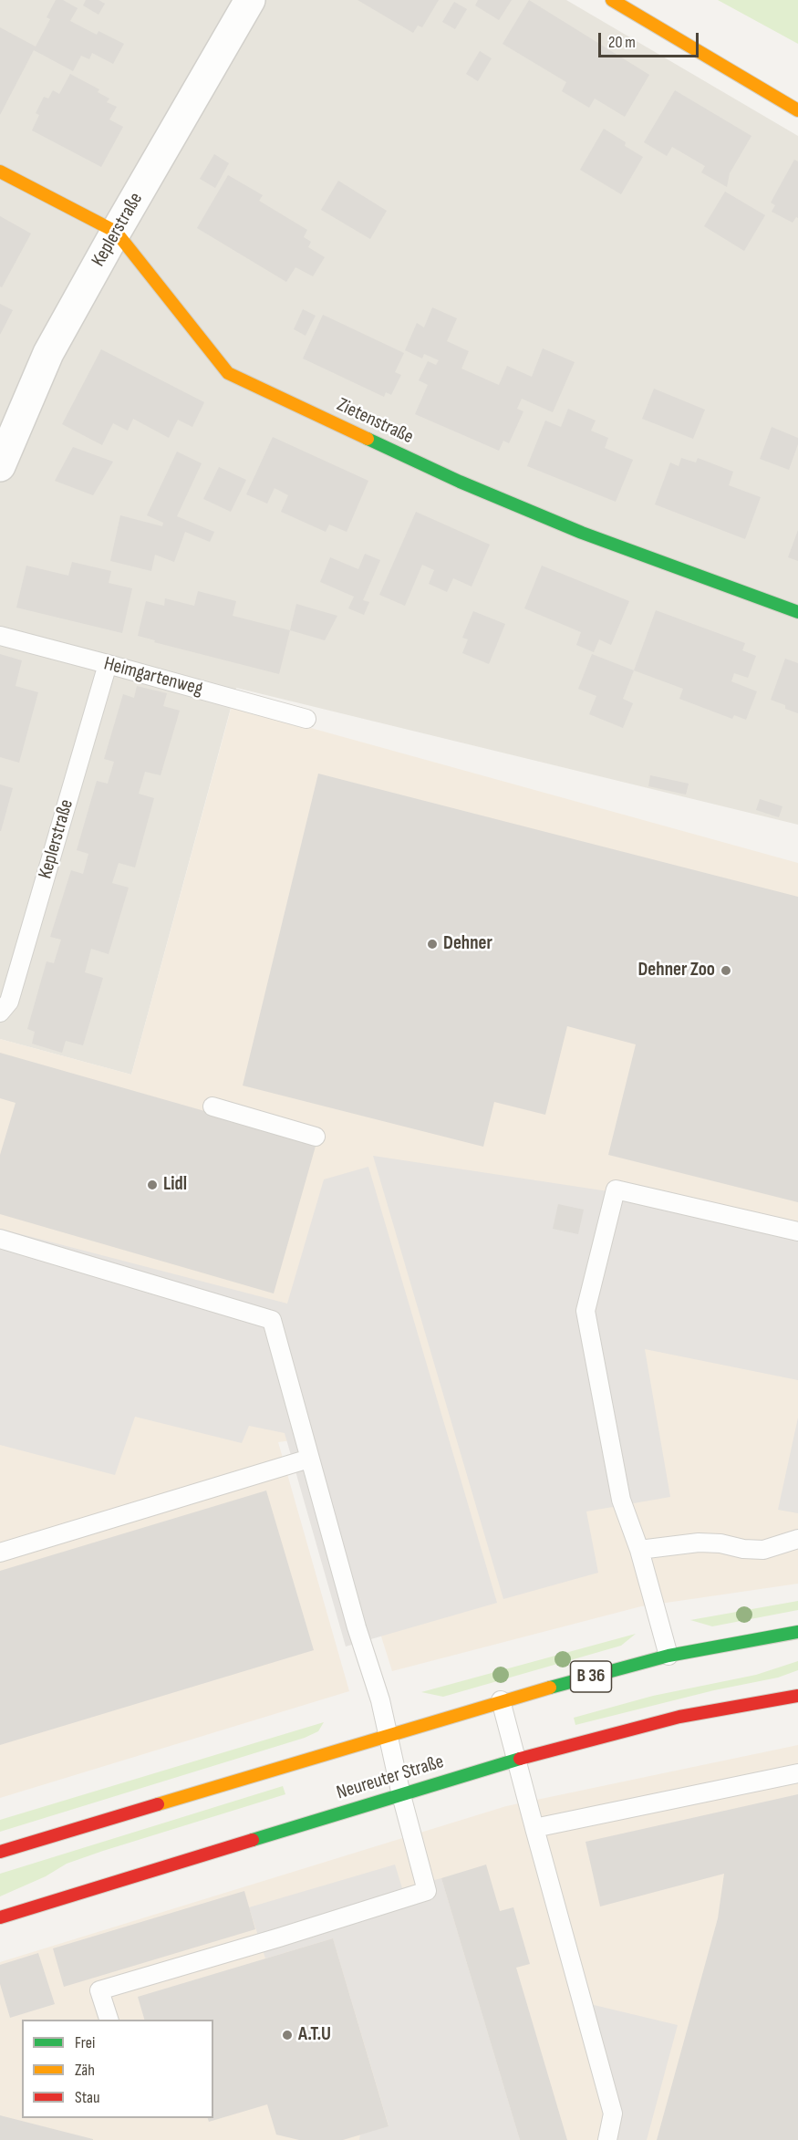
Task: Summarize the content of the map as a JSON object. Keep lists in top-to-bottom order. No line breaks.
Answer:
{"streets":{"main road":["Zietenstraße","B 36","Neureuter Straße"],"street":["Keplerstraße"],"lane":["Heimgartenweg"]},"crossings":[["Keplerstraße","Zietenstraße"],["Keplerstraße","Heimgartenweg"]],"places":["Dehner","Dehner Zoo","Lidl","A.T.U"],"legend":["Frei","Zäh","Stau"],"scale_bar":"20 m"}
